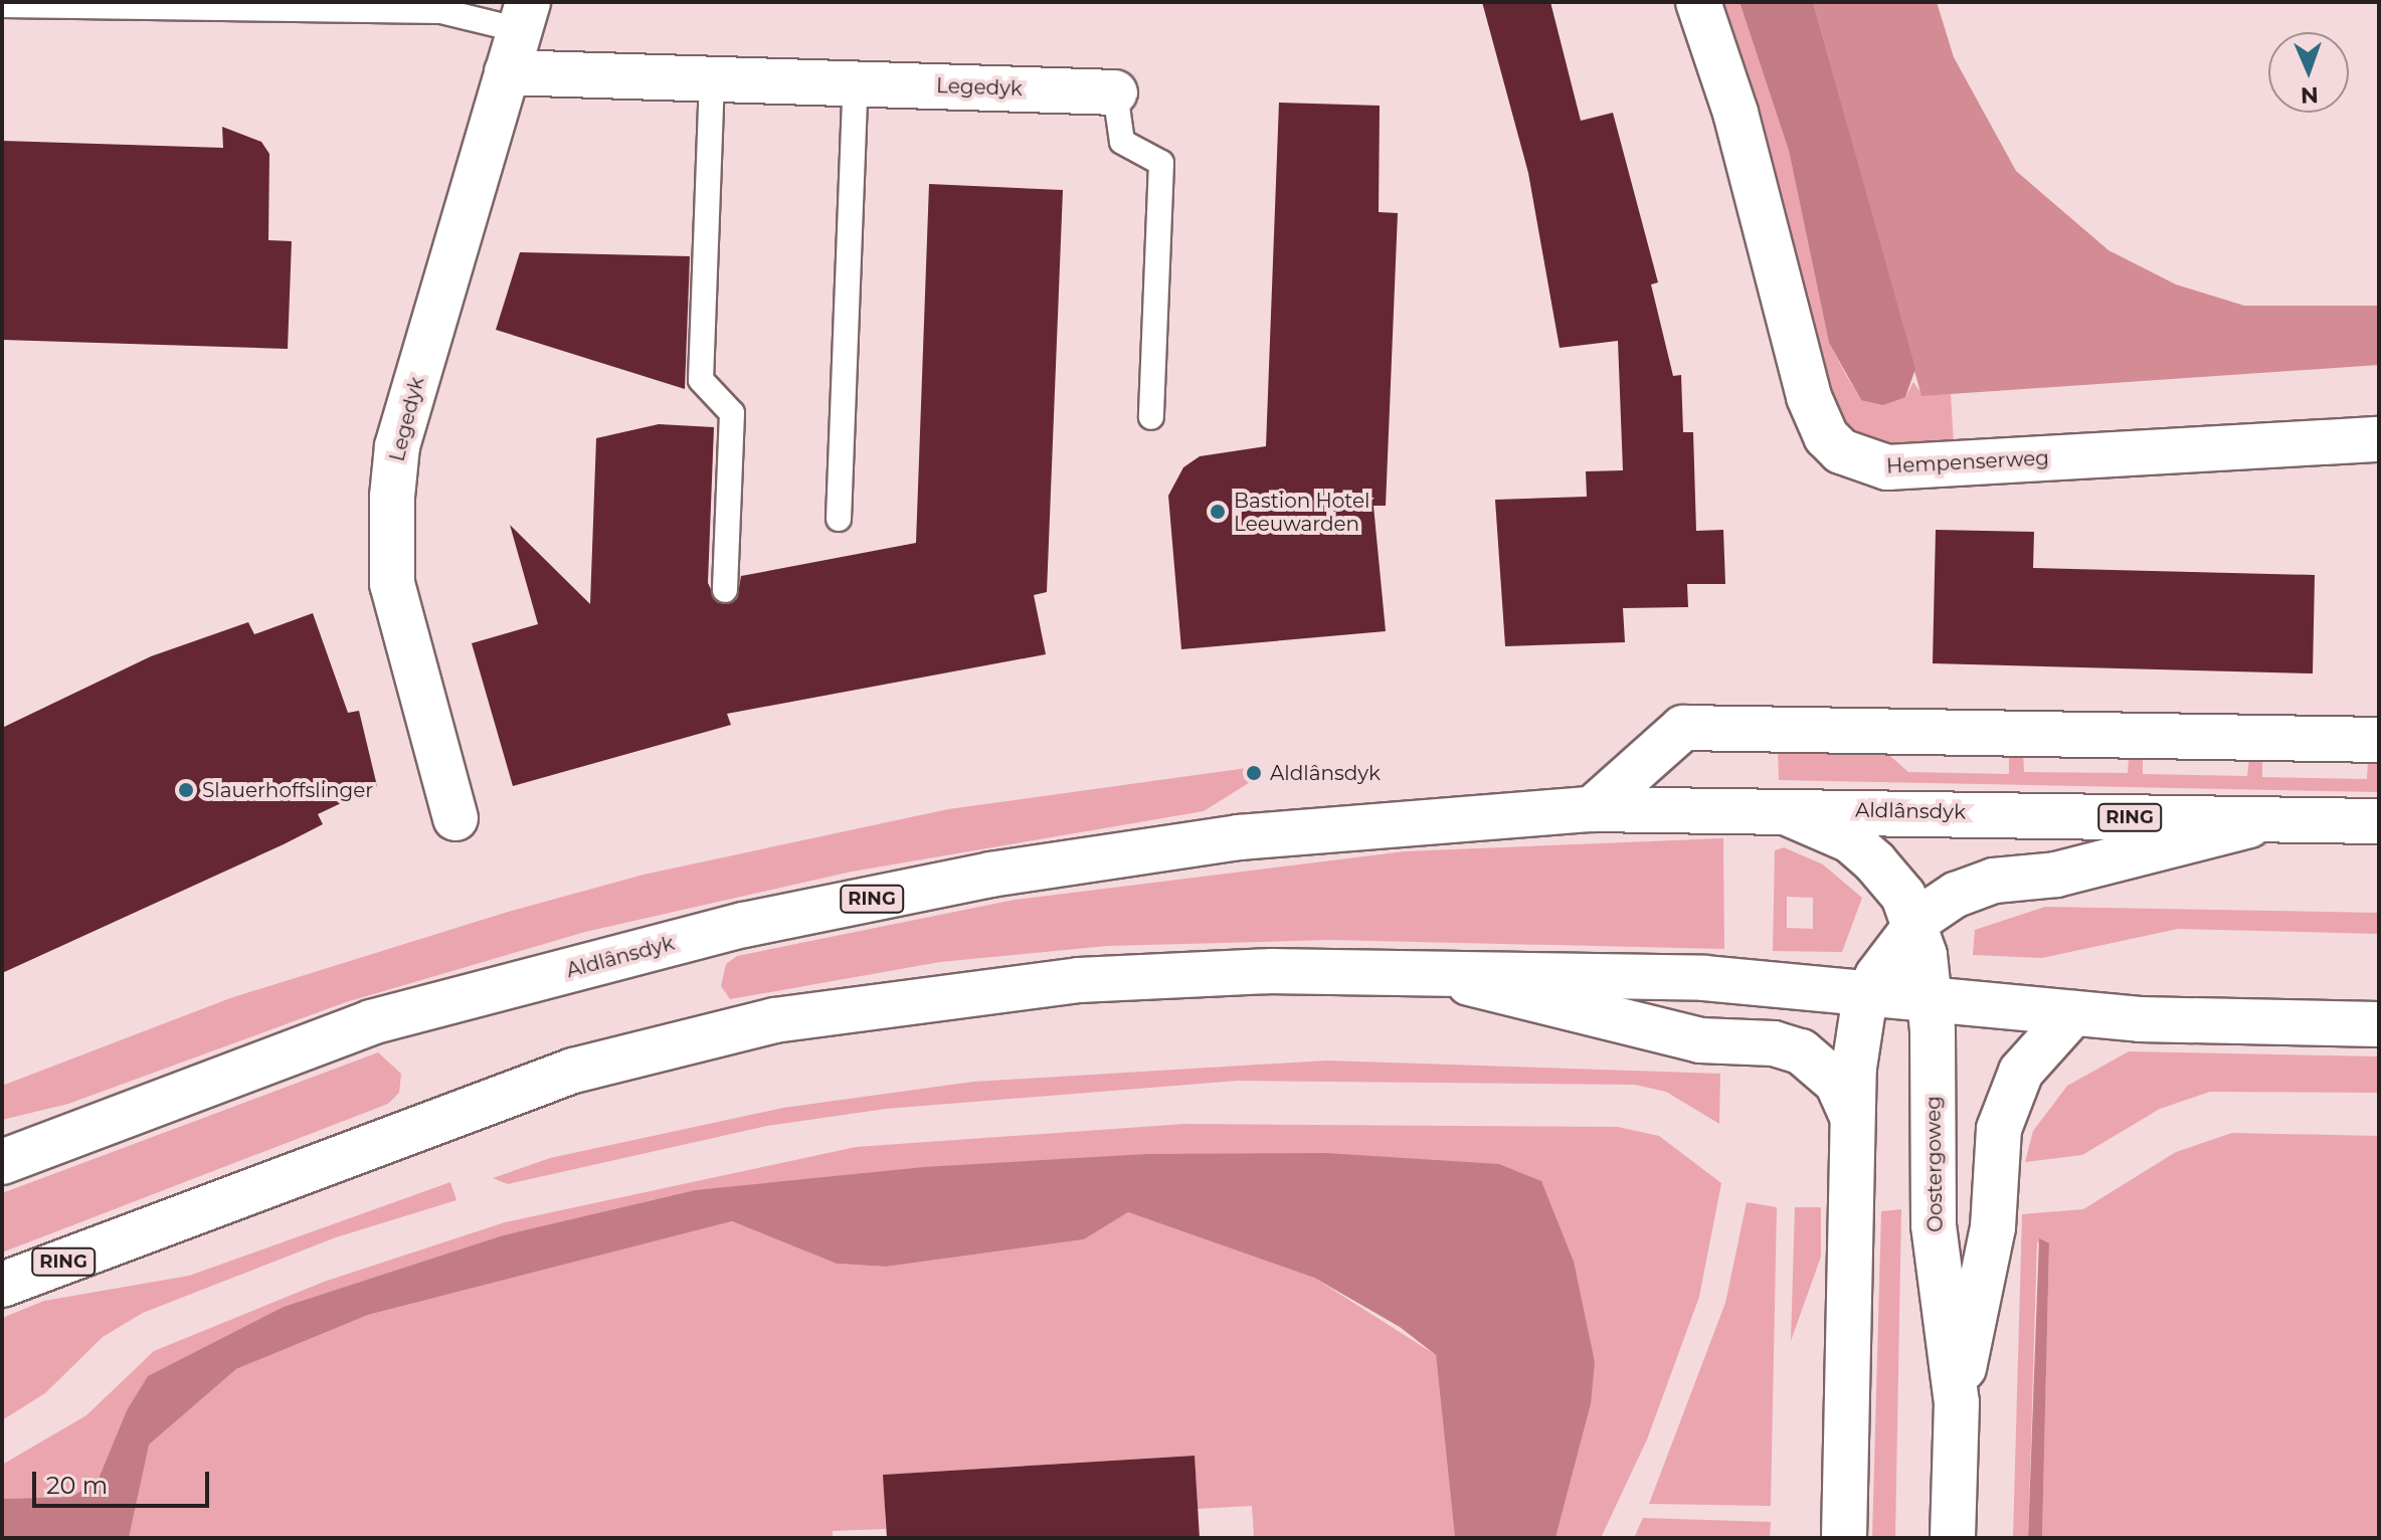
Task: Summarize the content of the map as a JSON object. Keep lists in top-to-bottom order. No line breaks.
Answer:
{"streets":{"main road":["Legedyk","Hempenserweg","Aldlânsdyk","RING","Oostergoweg"]},"crossings":[["Aldlânsdyk","Oostergoweg"],["RING","Oostergoweg"]],"places":["Bastion Hotel Leeuwarden","Aldlânsdyk","Slauerhoffslinger"],"scale_bar":"20 m","north":"bottom"}
